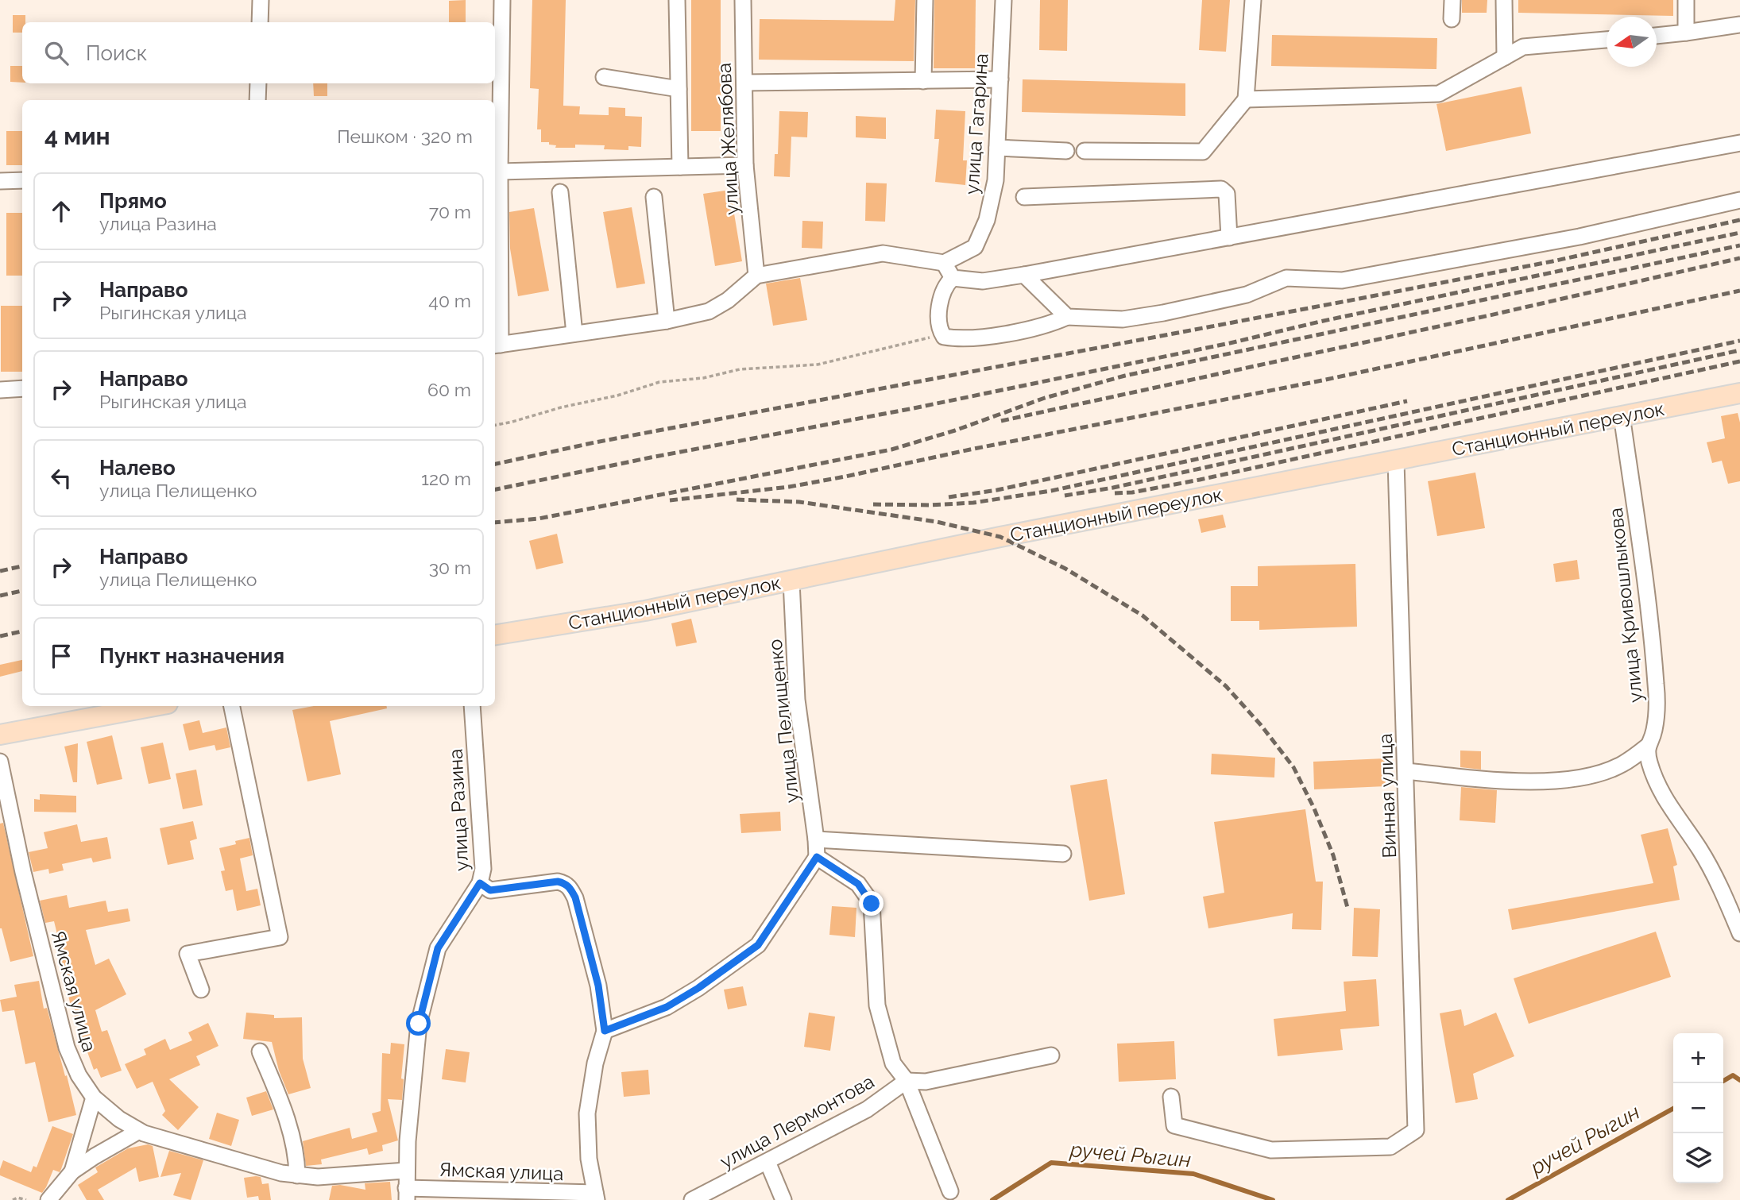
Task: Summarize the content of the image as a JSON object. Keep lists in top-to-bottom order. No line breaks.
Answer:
{"streets":{"main road":["Станционный переулок"],"street":["улица Гагарина","улица Желябова","улица Кривошлыкова","улица Пелищенко","Винная улица","улица Разина","Ямская улица","улица Лермонтова"]},"crossings":[["Станционный переулок","улица Кривошлыкова"],["Станционный переулок","улица Пелищенко"],["Станционный переулок","Винная улица"],["улица Разина","Ямская улица"]],"water":["ручей Рыгин"],"north":"left","page":{"search":"Поиск","heading":["4 мин","Пешком · 320 m"],"list":[["Прямо","улица Разина","70 m"],["Направо","Рыгинская улица","40 m"],["Направо","Рыгинская улица","60 m"],["Налево","улица Пелищенко","120 m"],["Направо","улица Пелищенко","30 m"],"Пункт назначения"],"map_buttons":["+","−"]}}
